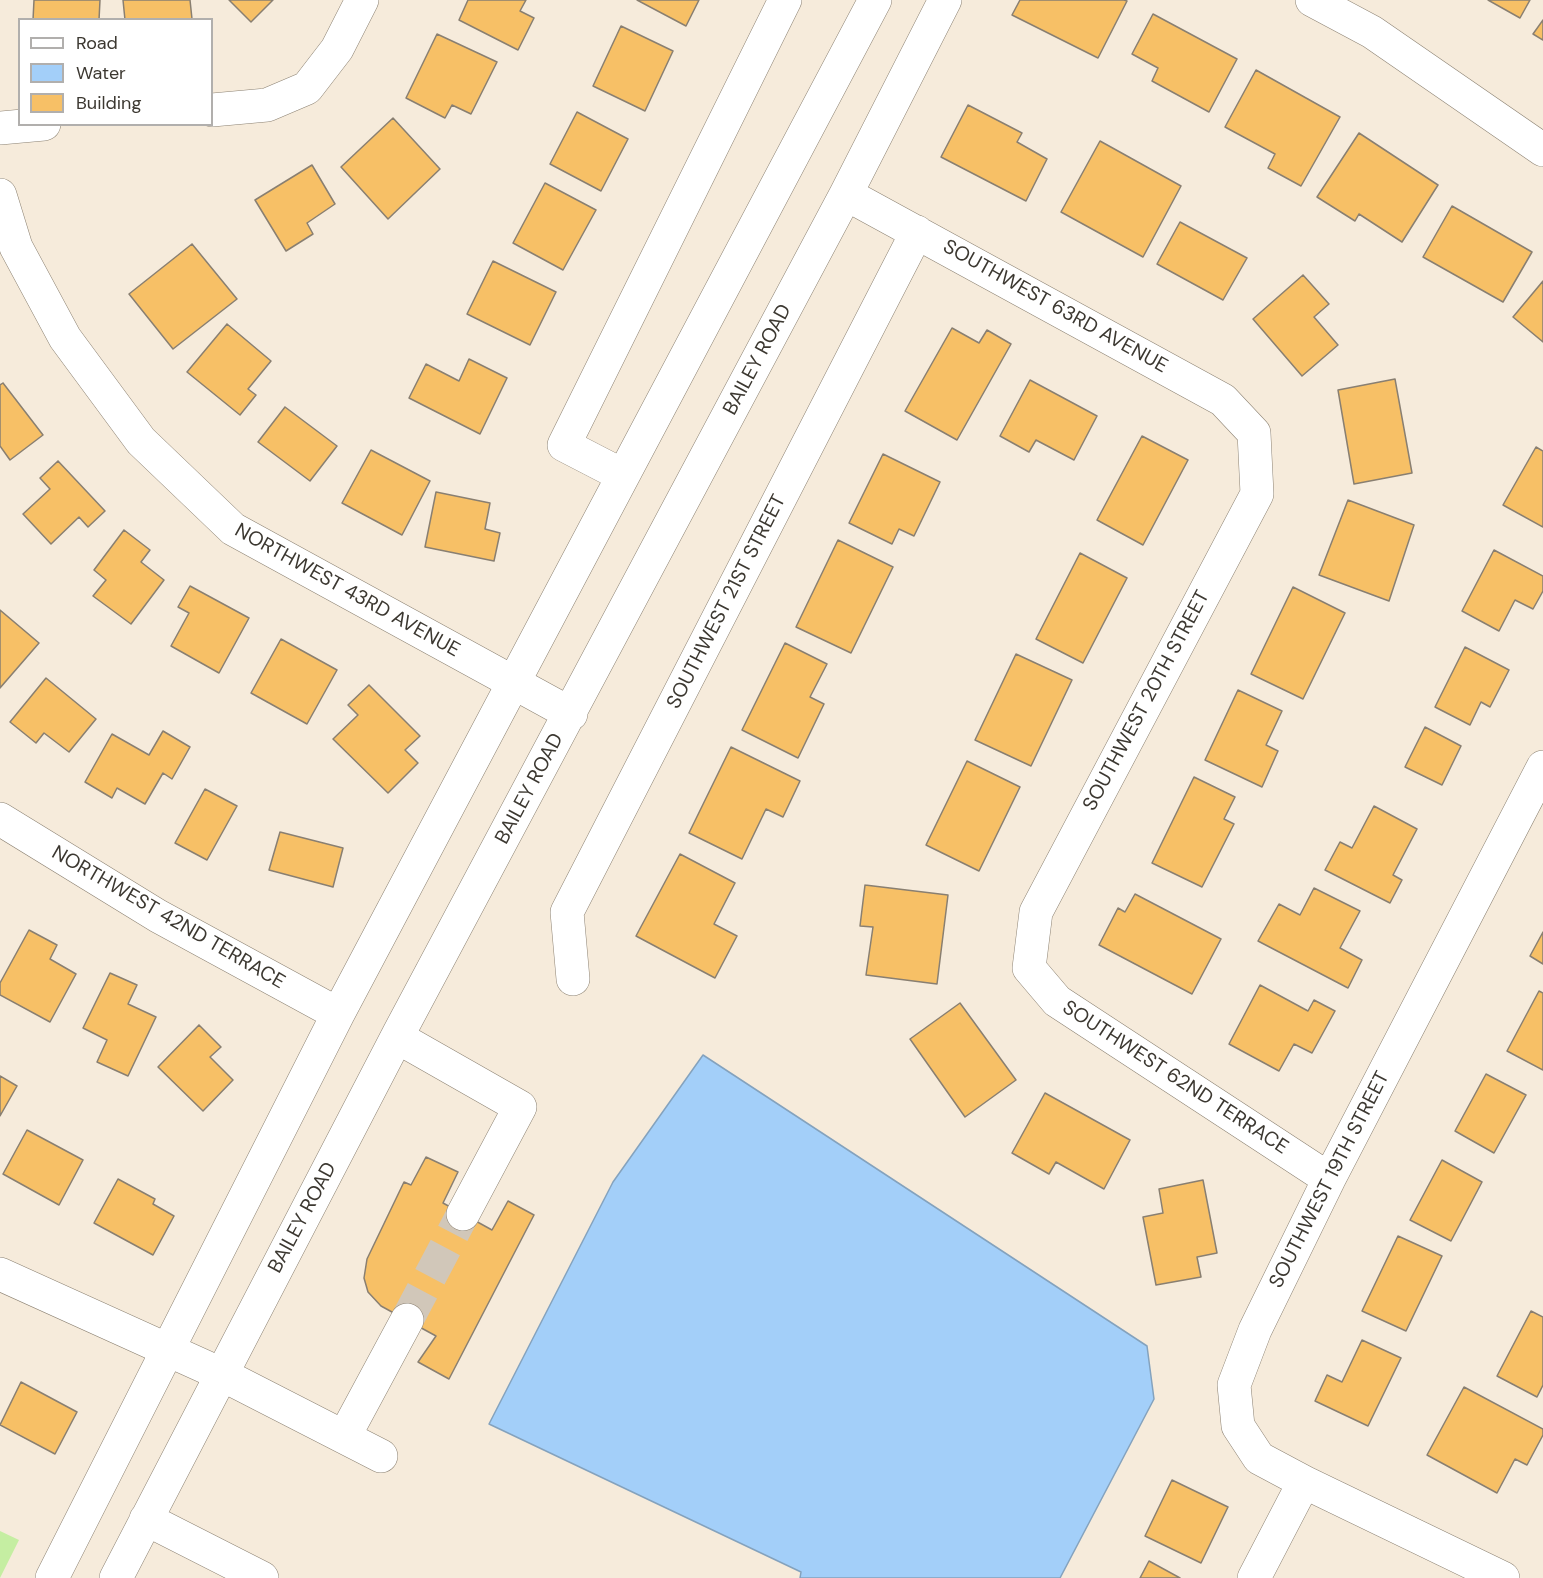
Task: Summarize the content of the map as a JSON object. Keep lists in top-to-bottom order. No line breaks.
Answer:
{"streets":{"street":["SOUTHWEST 63RD AVENUE","BAILEY ROAD","NORTHWEST 43RD AVENUE","SOUTHWEST 21ST STREET","SOUTHWEST 20TH STREET","NORTHWEST 42ND TERRACE","SOUTHWEST 62ND TERRACE","SOUTHWEST 19TH STREET"]},"crossings":[["SOUTHWEST 63RD AVENUE","BAILEY ROAD"],["SOUTHWEST 63RD AVENUE","SOUTHWEST 21ST STREET"],["SOUTHWEST 63RD AVENUE","SOUTHWEST 20TH STREET"],["BAILEY ROAD","NORTHWEST 43RD AVENUE"],["SOUTHWEST 20TH STREET","SOUTHWEST 62ND TERRACE"],["SOUTHWEST 62ND TERRACE","SOUTHWEST 19TH STREET"]],"legend":["Road","Water","Building"]}
